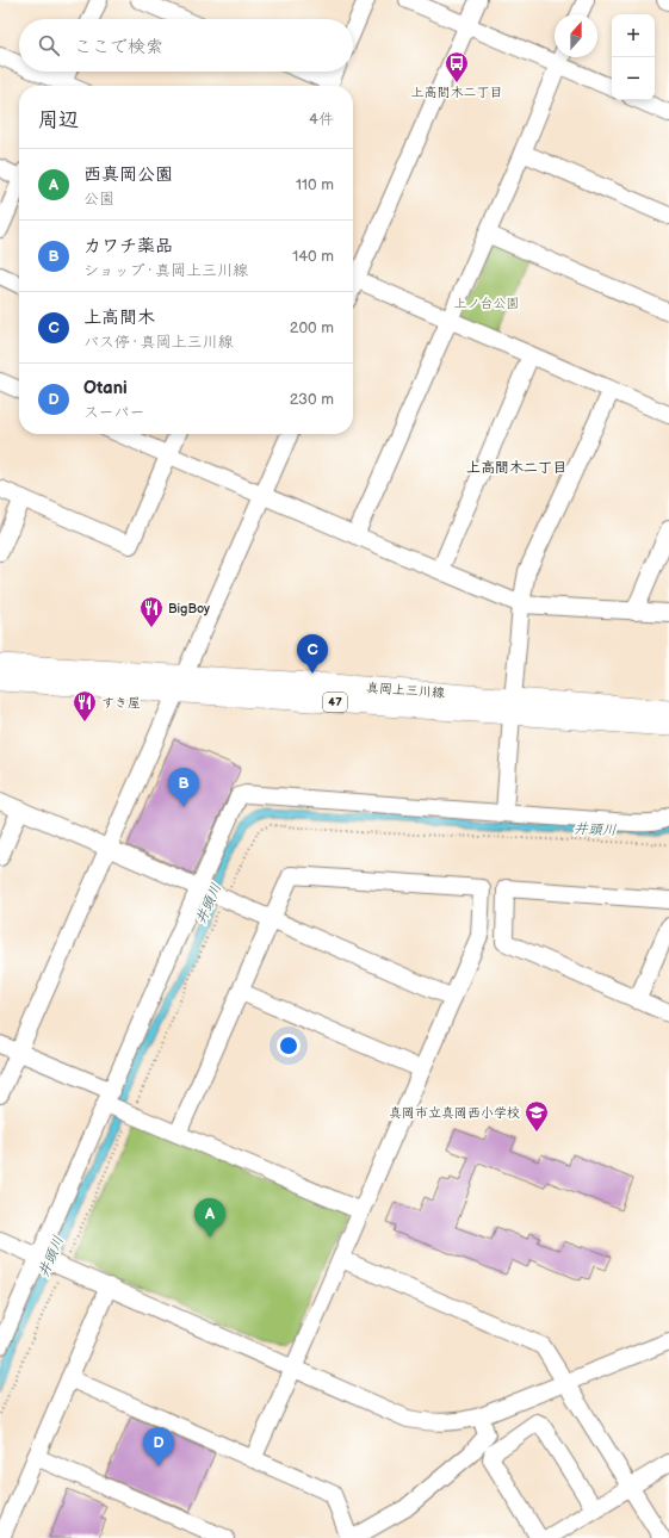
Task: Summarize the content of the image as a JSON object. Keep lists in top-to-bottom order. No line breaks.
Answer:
{"streets":{"main road":["真岡上三川線","47"]},"districts":["上高間木二丁目"],"water":["井頭川"],"parks":["上ノ台公園"],"places":{"bus stop":["上高間木二丁目"],"restaurant":["BigBoy","すき屋"],"school or university":["真岡市立真岡西小学校"]},"north":"top","page":{"map_buttons":["+","−"],"search":"ここで検索","heading":["周辺","4件"],"list":[{"mark":"A","name":"西真岡公園","note":"公園","value":"110 m"},{"mark":"B","name":"カワチ薬品","note":"ショップ · 真岡上三川線","value":"140 m"},{"mark":"C","name":"上高間木","note":"バス停 · 真岡上三川線","value":"200 m"},{"mark":"D","name":"Otani","note":"スーパー","value":"230 m"}],"pins":["C","B","A","D"]}}
